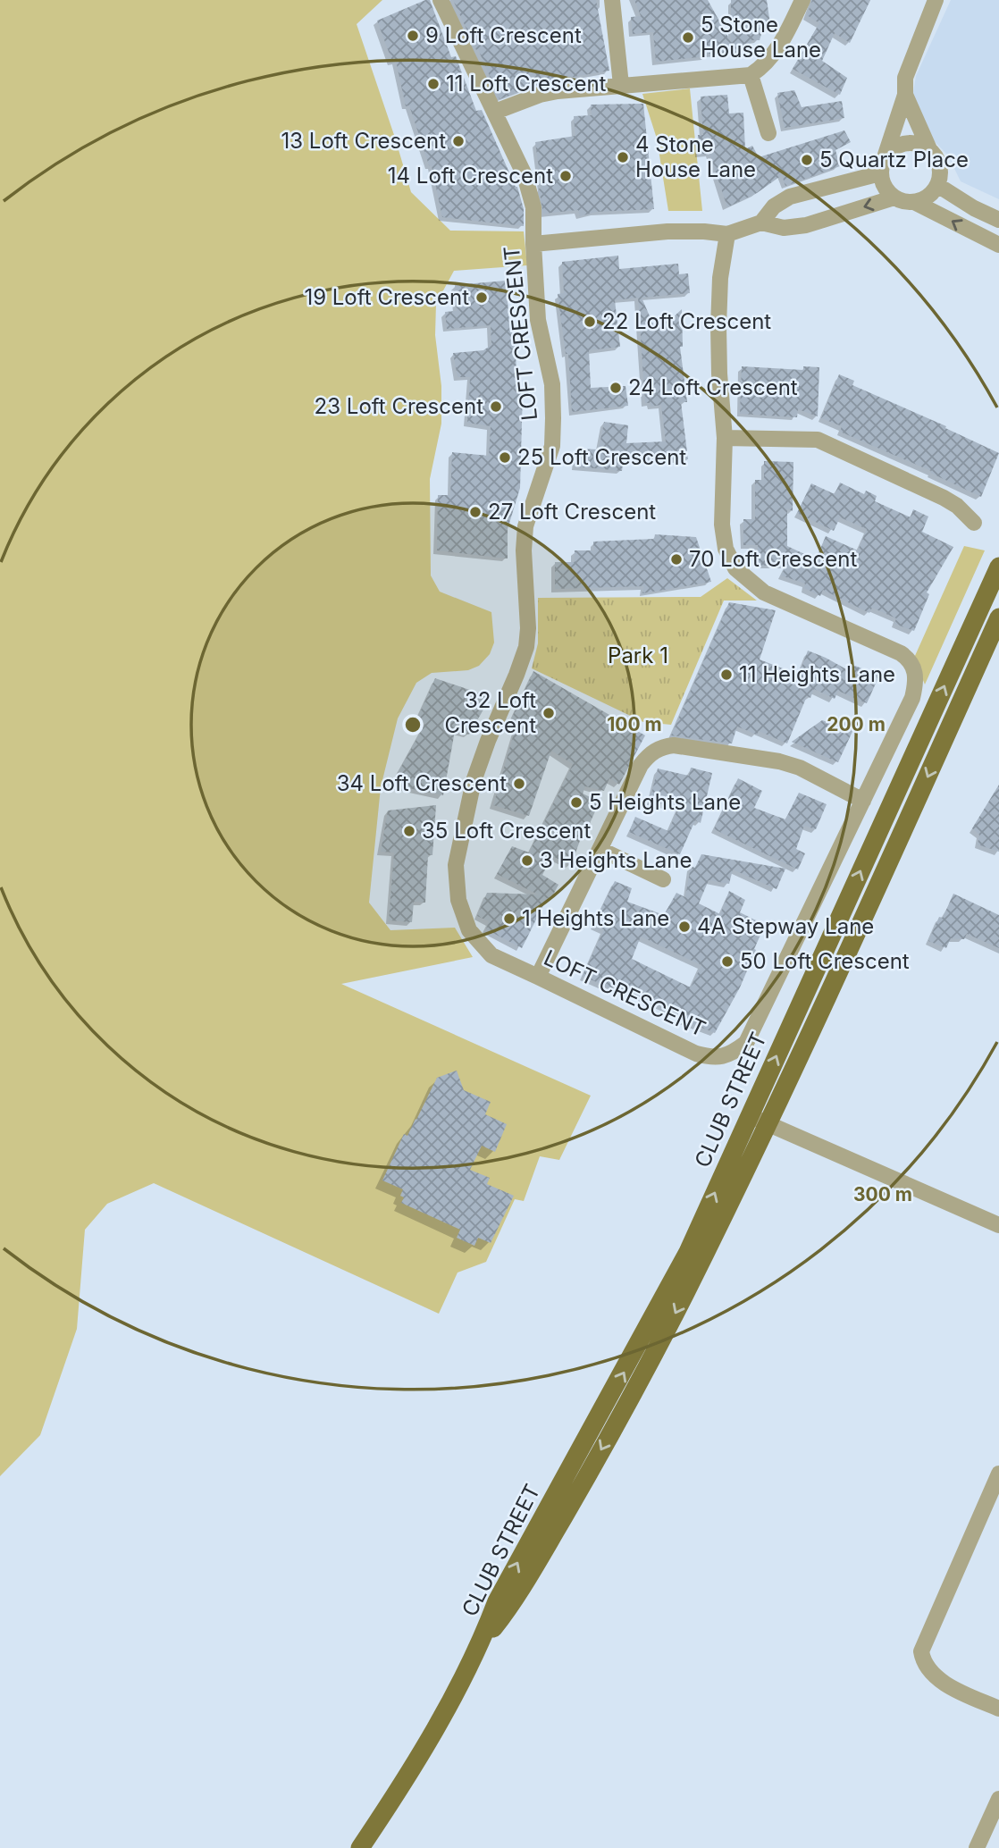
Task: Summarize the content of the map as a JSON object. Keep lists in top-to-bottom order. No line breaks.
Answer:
{"streets":{"main road":["CLUB STREET"],"street":["LOFT CRESCENT"]},"parks":["Park 1"],"places":["9 Loft Crescent","5 Stone House Lane","11 Loft Crescent","13 Loft Crescent","4 Stone House Lane","5 Quartz Place","14 Loft Crescent","19 Loft Crescent","22 Loft Crescent","24 Loft Crescent","23 Loft Crescent","25 Loft Crescent","27 Loft Crescent","70 Loft Crescent","11 Heights Lane","32 Loft Crescent","34 Loft Crescent","5 Heights Lane","35 Loft Crescent","3 Heights Lane","1 Heights Lane","4A Stepway Lane","50 Loft Crescent"],"rings":["100 m","200 m","300 m"]}
